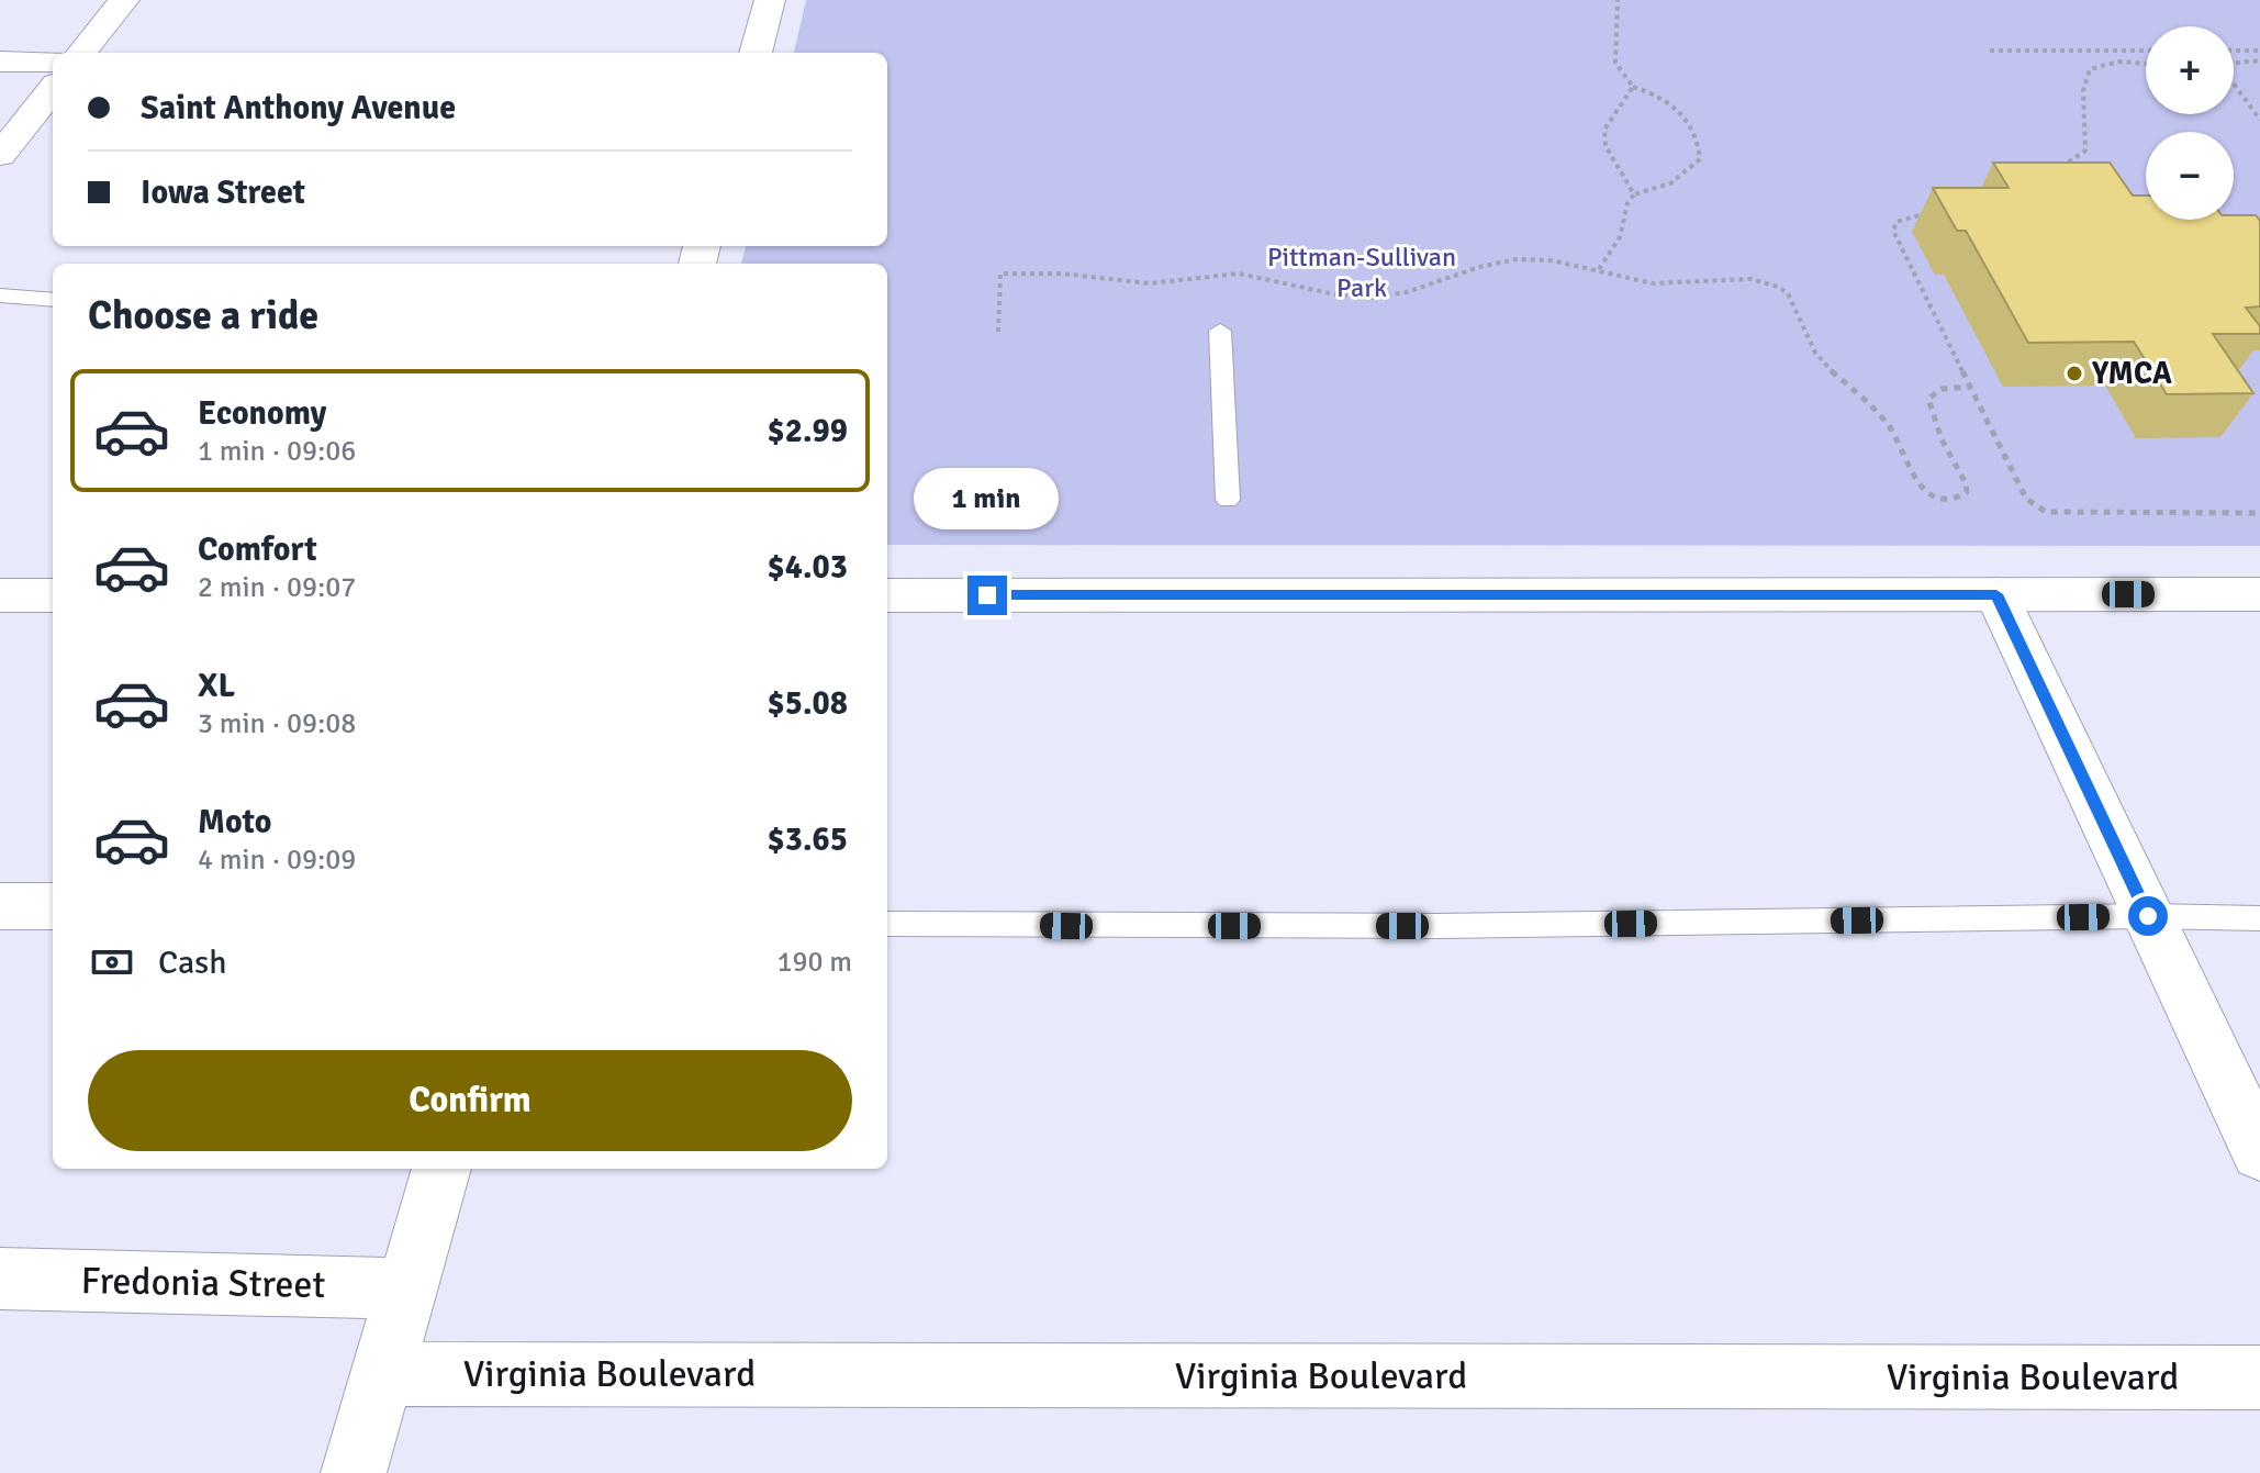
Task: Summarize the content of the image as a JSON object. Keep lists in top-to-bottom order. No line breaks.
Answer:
{"streets":{"street":["Fredonia Street","Virginia Boulevard"]},"parks":["Pittman-Sullivan Park"],"places":["YMCA"],"page":{"map_buttons":["+","−"],"banner":["Saint Anthony Avenue","Iowa Street"],"heading":"Choose a ride","list":[{"name":"Economy","note":"1 min · 09:06","value":"$2.99"},{"name":"Comfort","note":"2 min · 09:07","value":"$4.03"},{"name":"XL","note":"3 min · 09:08","value":"$5.08"},{"name":"Moto","note":"4 min · 09:09","value":"$3.65"}],"bubble":"1 min","pay":["Cash","190 m"],"buttons":"Confirm"}}
